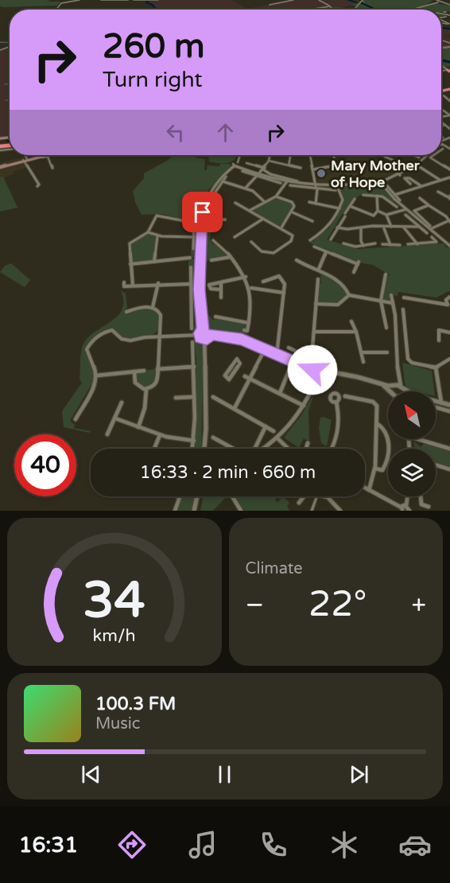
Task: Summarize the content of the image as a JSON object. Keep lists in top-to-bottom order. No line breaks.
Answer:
{"places":["Mary Mother of Hope"],"north":"top left","page":{"turn":["260 m","Turn right"],"limit":"40","trip":"16:33 · 2 min · 660 m","tile":"Climate","heat":["−","22°","+"],"song":["100.3 FM","Music"],"tabs":"16:31","gauge":["34","km/h"]}}
